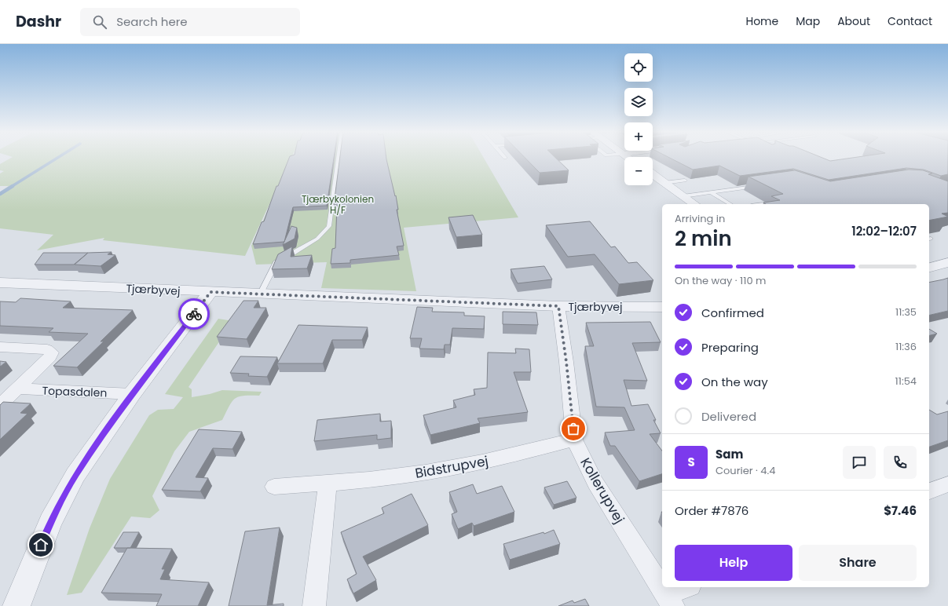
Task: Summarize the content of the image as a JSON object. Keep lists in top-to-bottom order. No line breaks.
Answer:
{"streets":{"street":["Tjærbyvej","Topasdalen","Bidstrupvej","Kollerupvej"]},"crossings":[["Tjærbyvej","Kollerupvej"],["Bidstrupvej","Kollerupvej"]],"parks":["Tjærbykolonien H/F"],"page":{"header":"Dashr","search":"Search here","nav":["Home","Map","About","Contact"],"map_buttons":["+","−"],"heading":["2 min","Arriving in","12:02–12:07"],"panel":["Sam","Courier · 4.4","Order #7876","$7.46"],"bar":"On the way · 110 m","list":[["Confirmed","11:35"],["Preparing","11:36"],["On the way","11:54"],"Delivered"],"round":"S","buttons":["Help","Share"]}}
